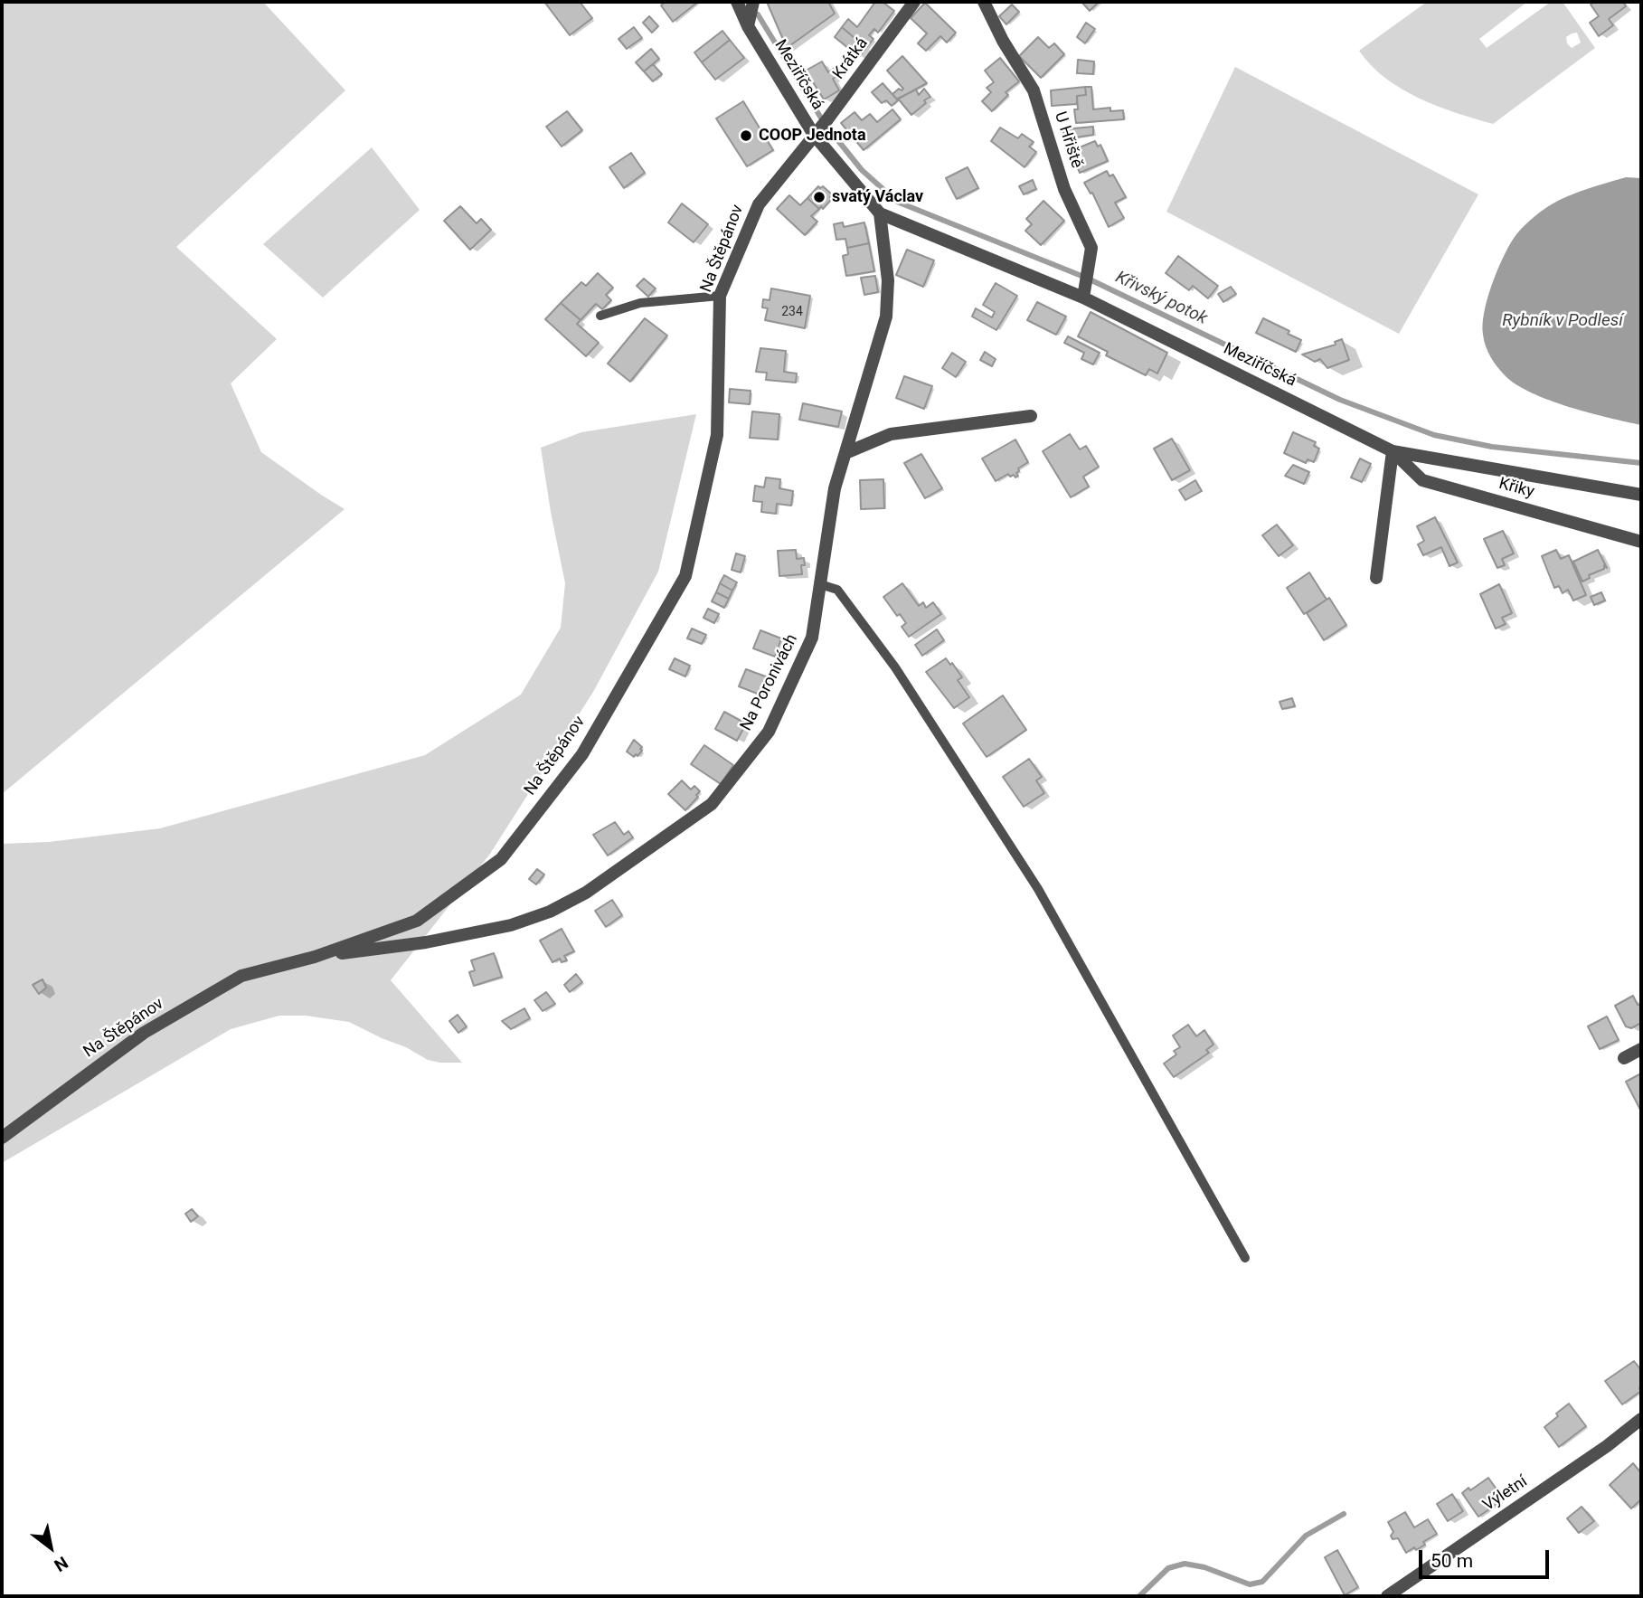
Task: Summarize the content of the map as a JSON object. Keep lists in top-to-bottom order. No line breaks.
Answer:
{"streets":{"street":["Krátká","Meziříčská","U Hřiště","Na Štěpánov","Křiky","Na Poronivách","Výletní"]},"crossings":[["Krátká","Meziříčská"],["Krátká","Na Štěpánov"],["Meziříčská","U Hřiště"],["Meziříčská","Na Štěpánov"],["Meziříčská","Křiky"],["Meziříčská","Na Poronivách"],["Na Štěpánov","Na Poronivách"]],"water":["Křivský potok","Rybník v Podlesí"],"places":["COOP Jednota","svatý Václav"],"house_numbers":["234"],"scale_bar":"50 m","north":"bottom right"}
